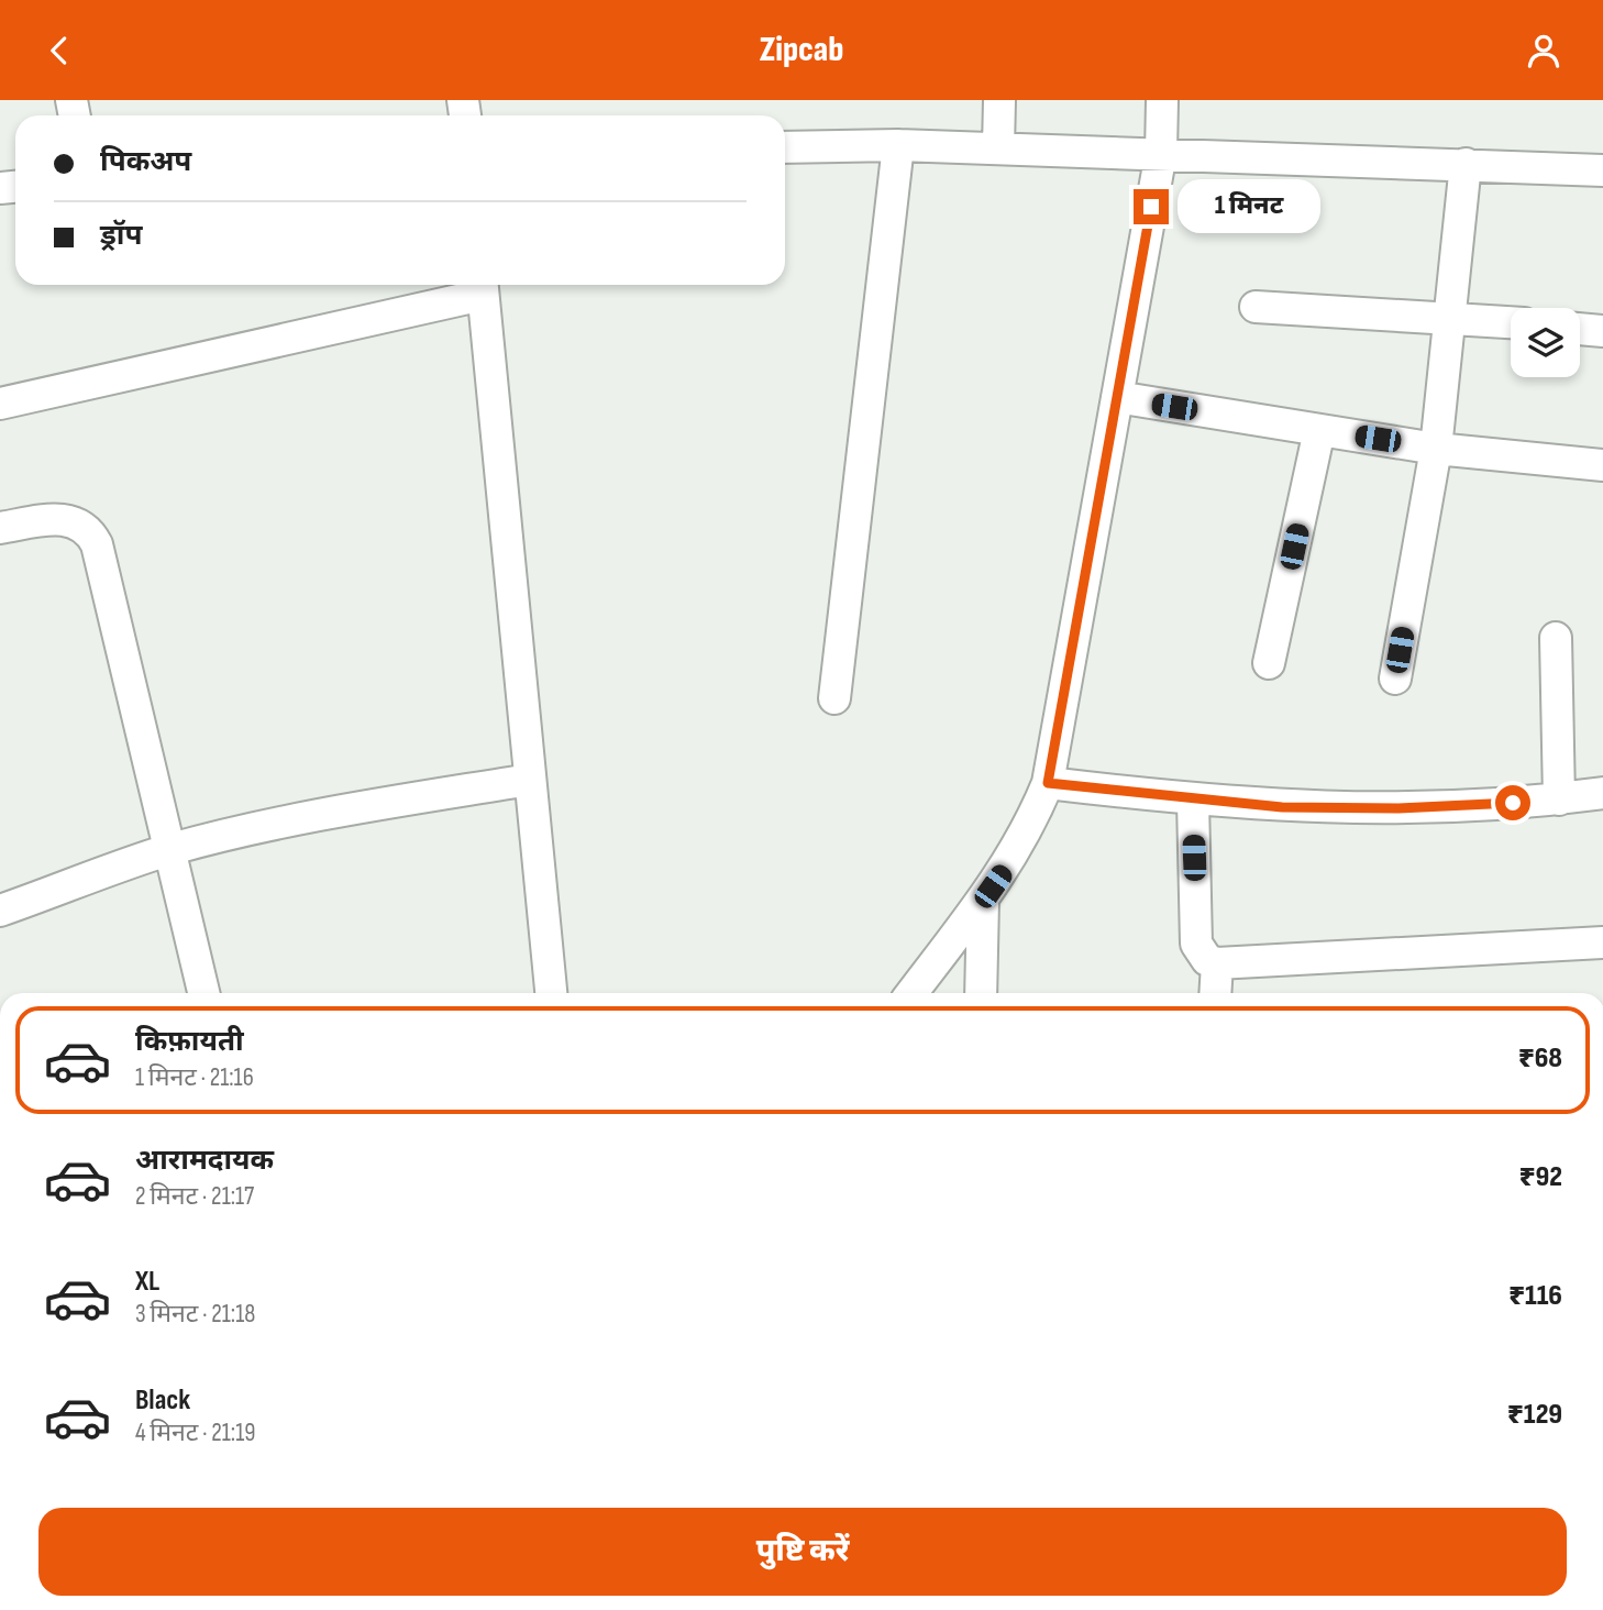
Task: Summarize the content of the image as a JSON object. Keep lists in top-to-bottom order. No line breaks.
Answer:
{"page":{"header":"Zipcab","banner":["पिकअप","ड्रॉप"],"bubble":"1 मिनट","list":[{"name":"किफ़ायती","note":"1 मिनट · 21:16","value":"₹68"},{"name":"आरामदायक","note":"2 मिनट · 21:17","value":"₹92"},{"name":"XL","note":"3 मिनट · 21:18","value":"₹116"},{"name":"Black","note":"4 मिनट · 21:19","value":"₹129"}],"buttons":"पुष्टि करें"}}
